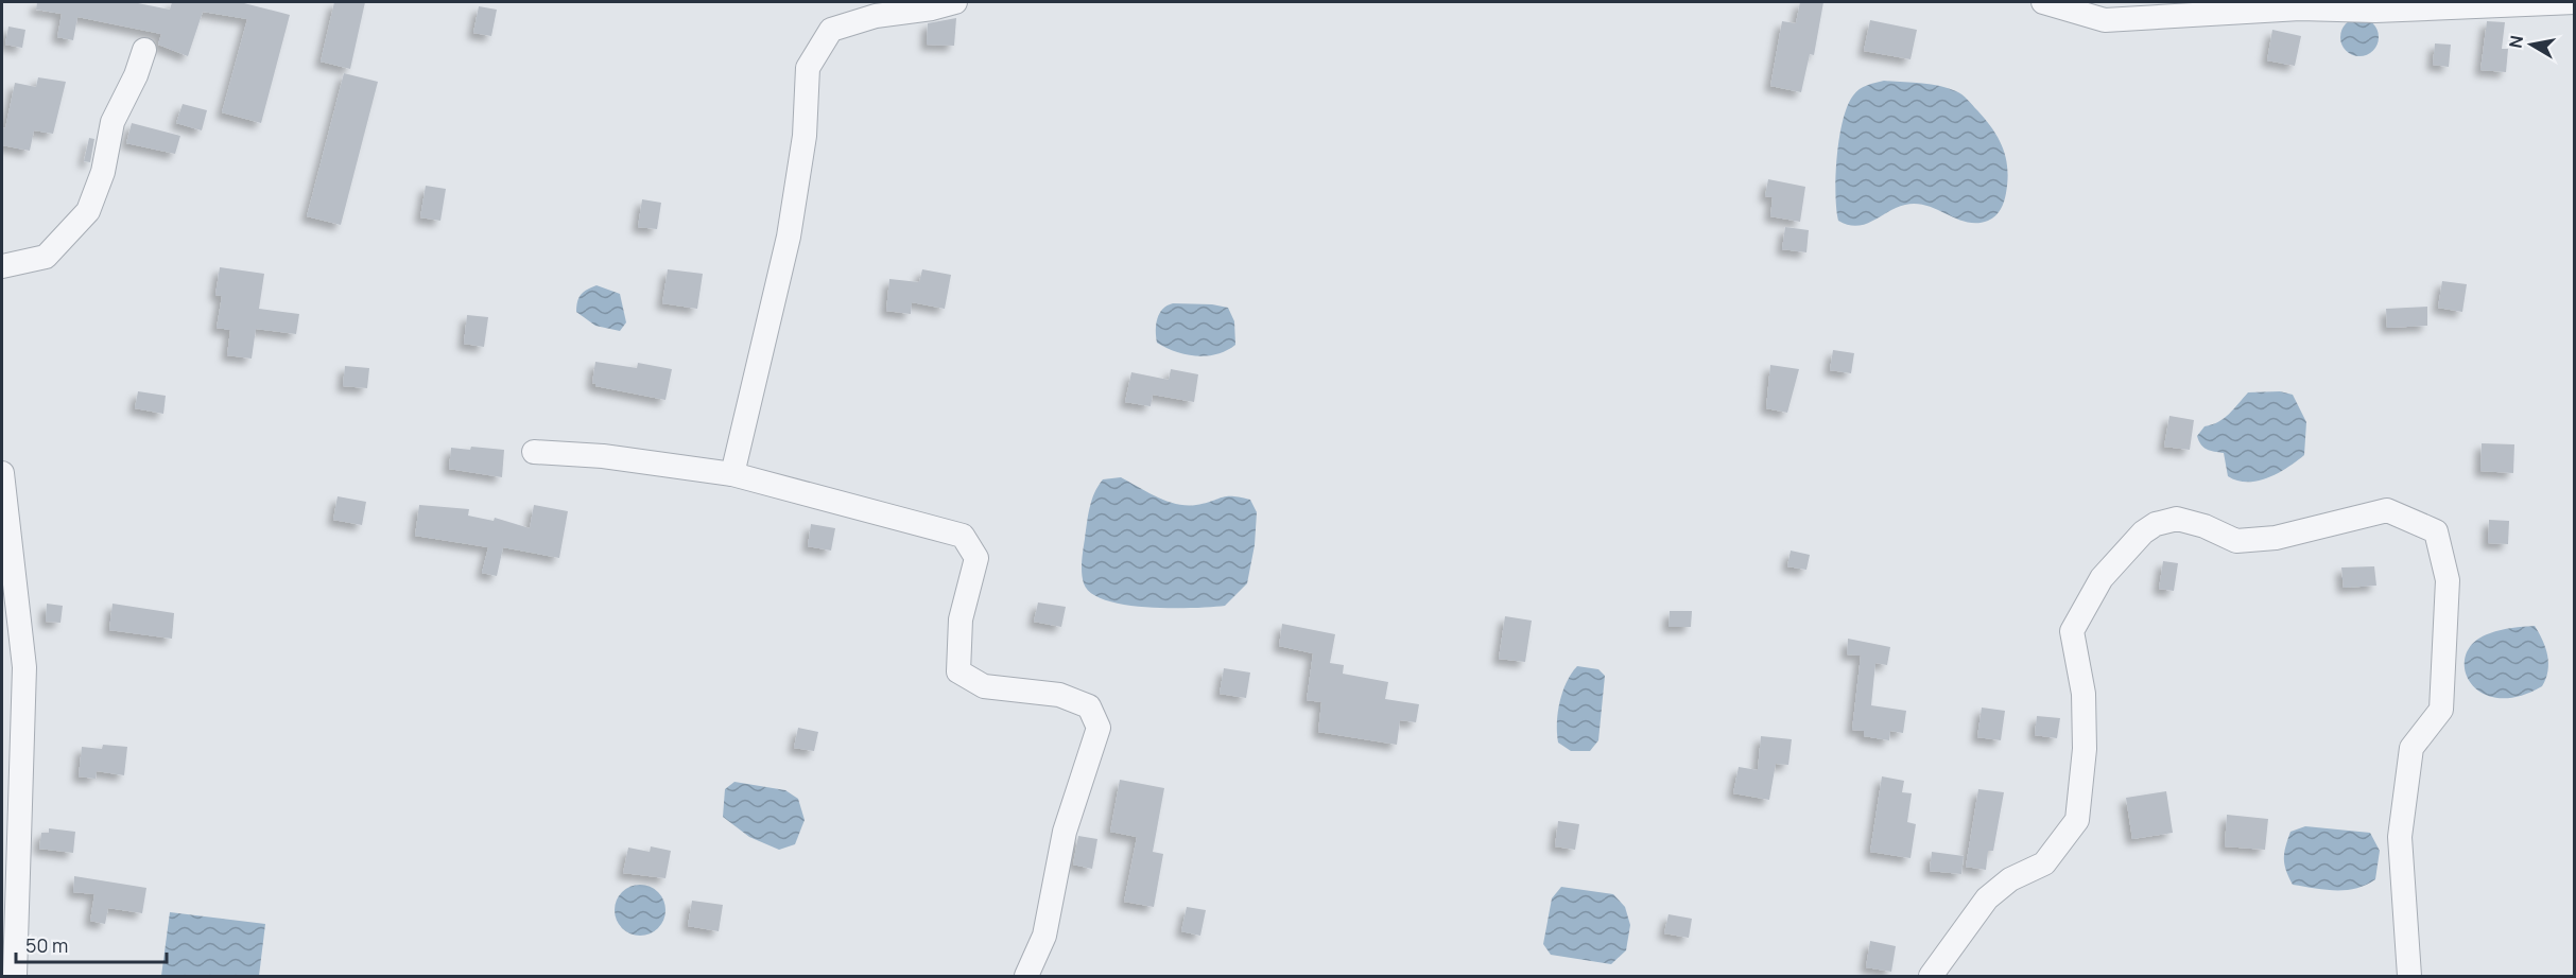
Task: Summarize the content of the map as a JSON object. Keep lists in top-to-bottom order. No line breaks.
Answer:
{"scale_bar":"50 m","north":"left"}
